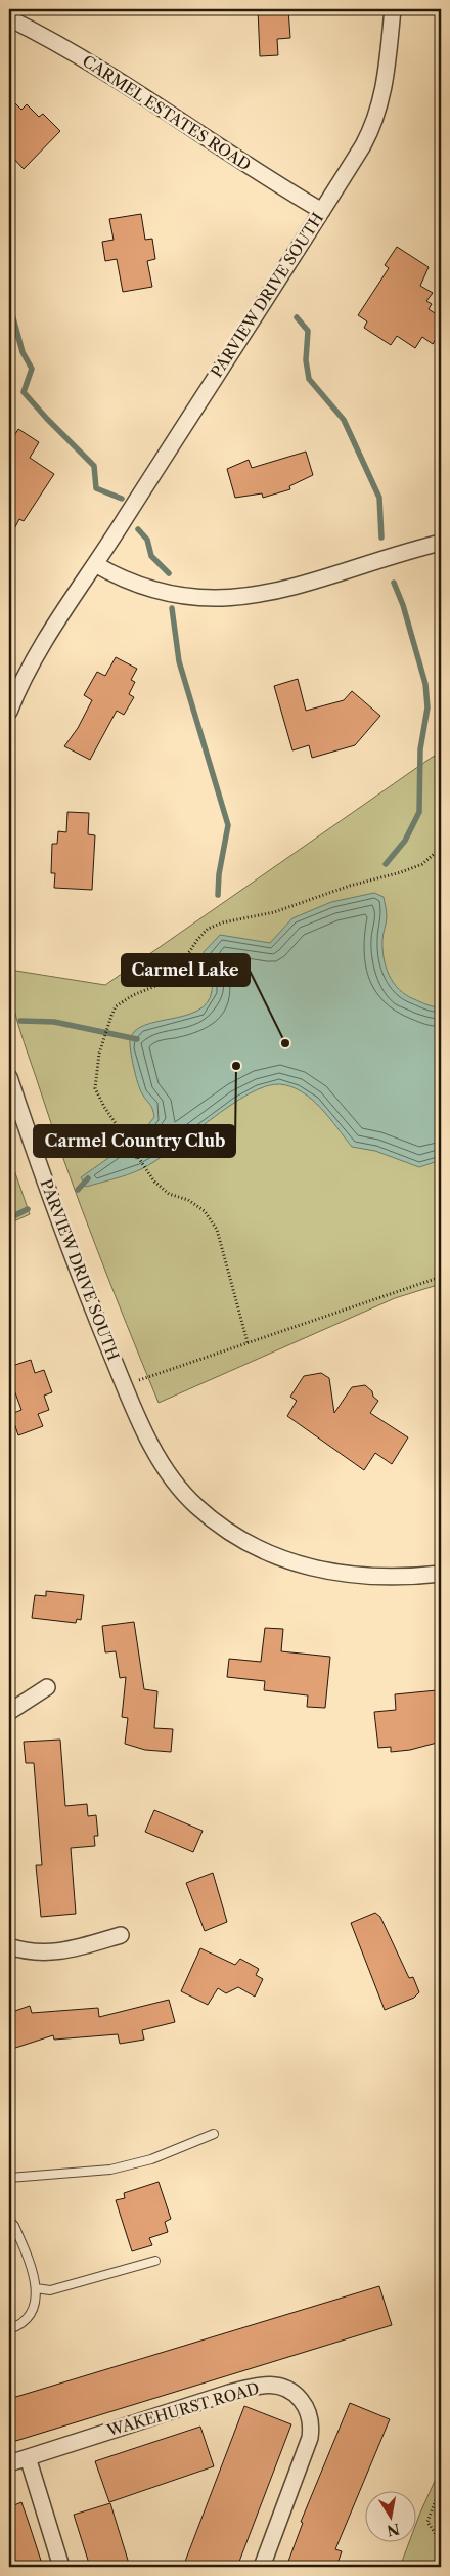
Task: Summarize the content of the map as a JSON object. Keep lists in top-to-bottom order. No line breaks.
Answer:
{"streets":{"street":["CARMEL ESTATES ROAD","PARVIEW DRIVE SOUTH","WAKEHURST ROAD"]},"crossings":[["CARMEL ESTATES ROAD","PARVIEW DRIVE SOUTH"]],"places":["Carmel Lake","Carmel Country Club"],"north":"bottom"}
